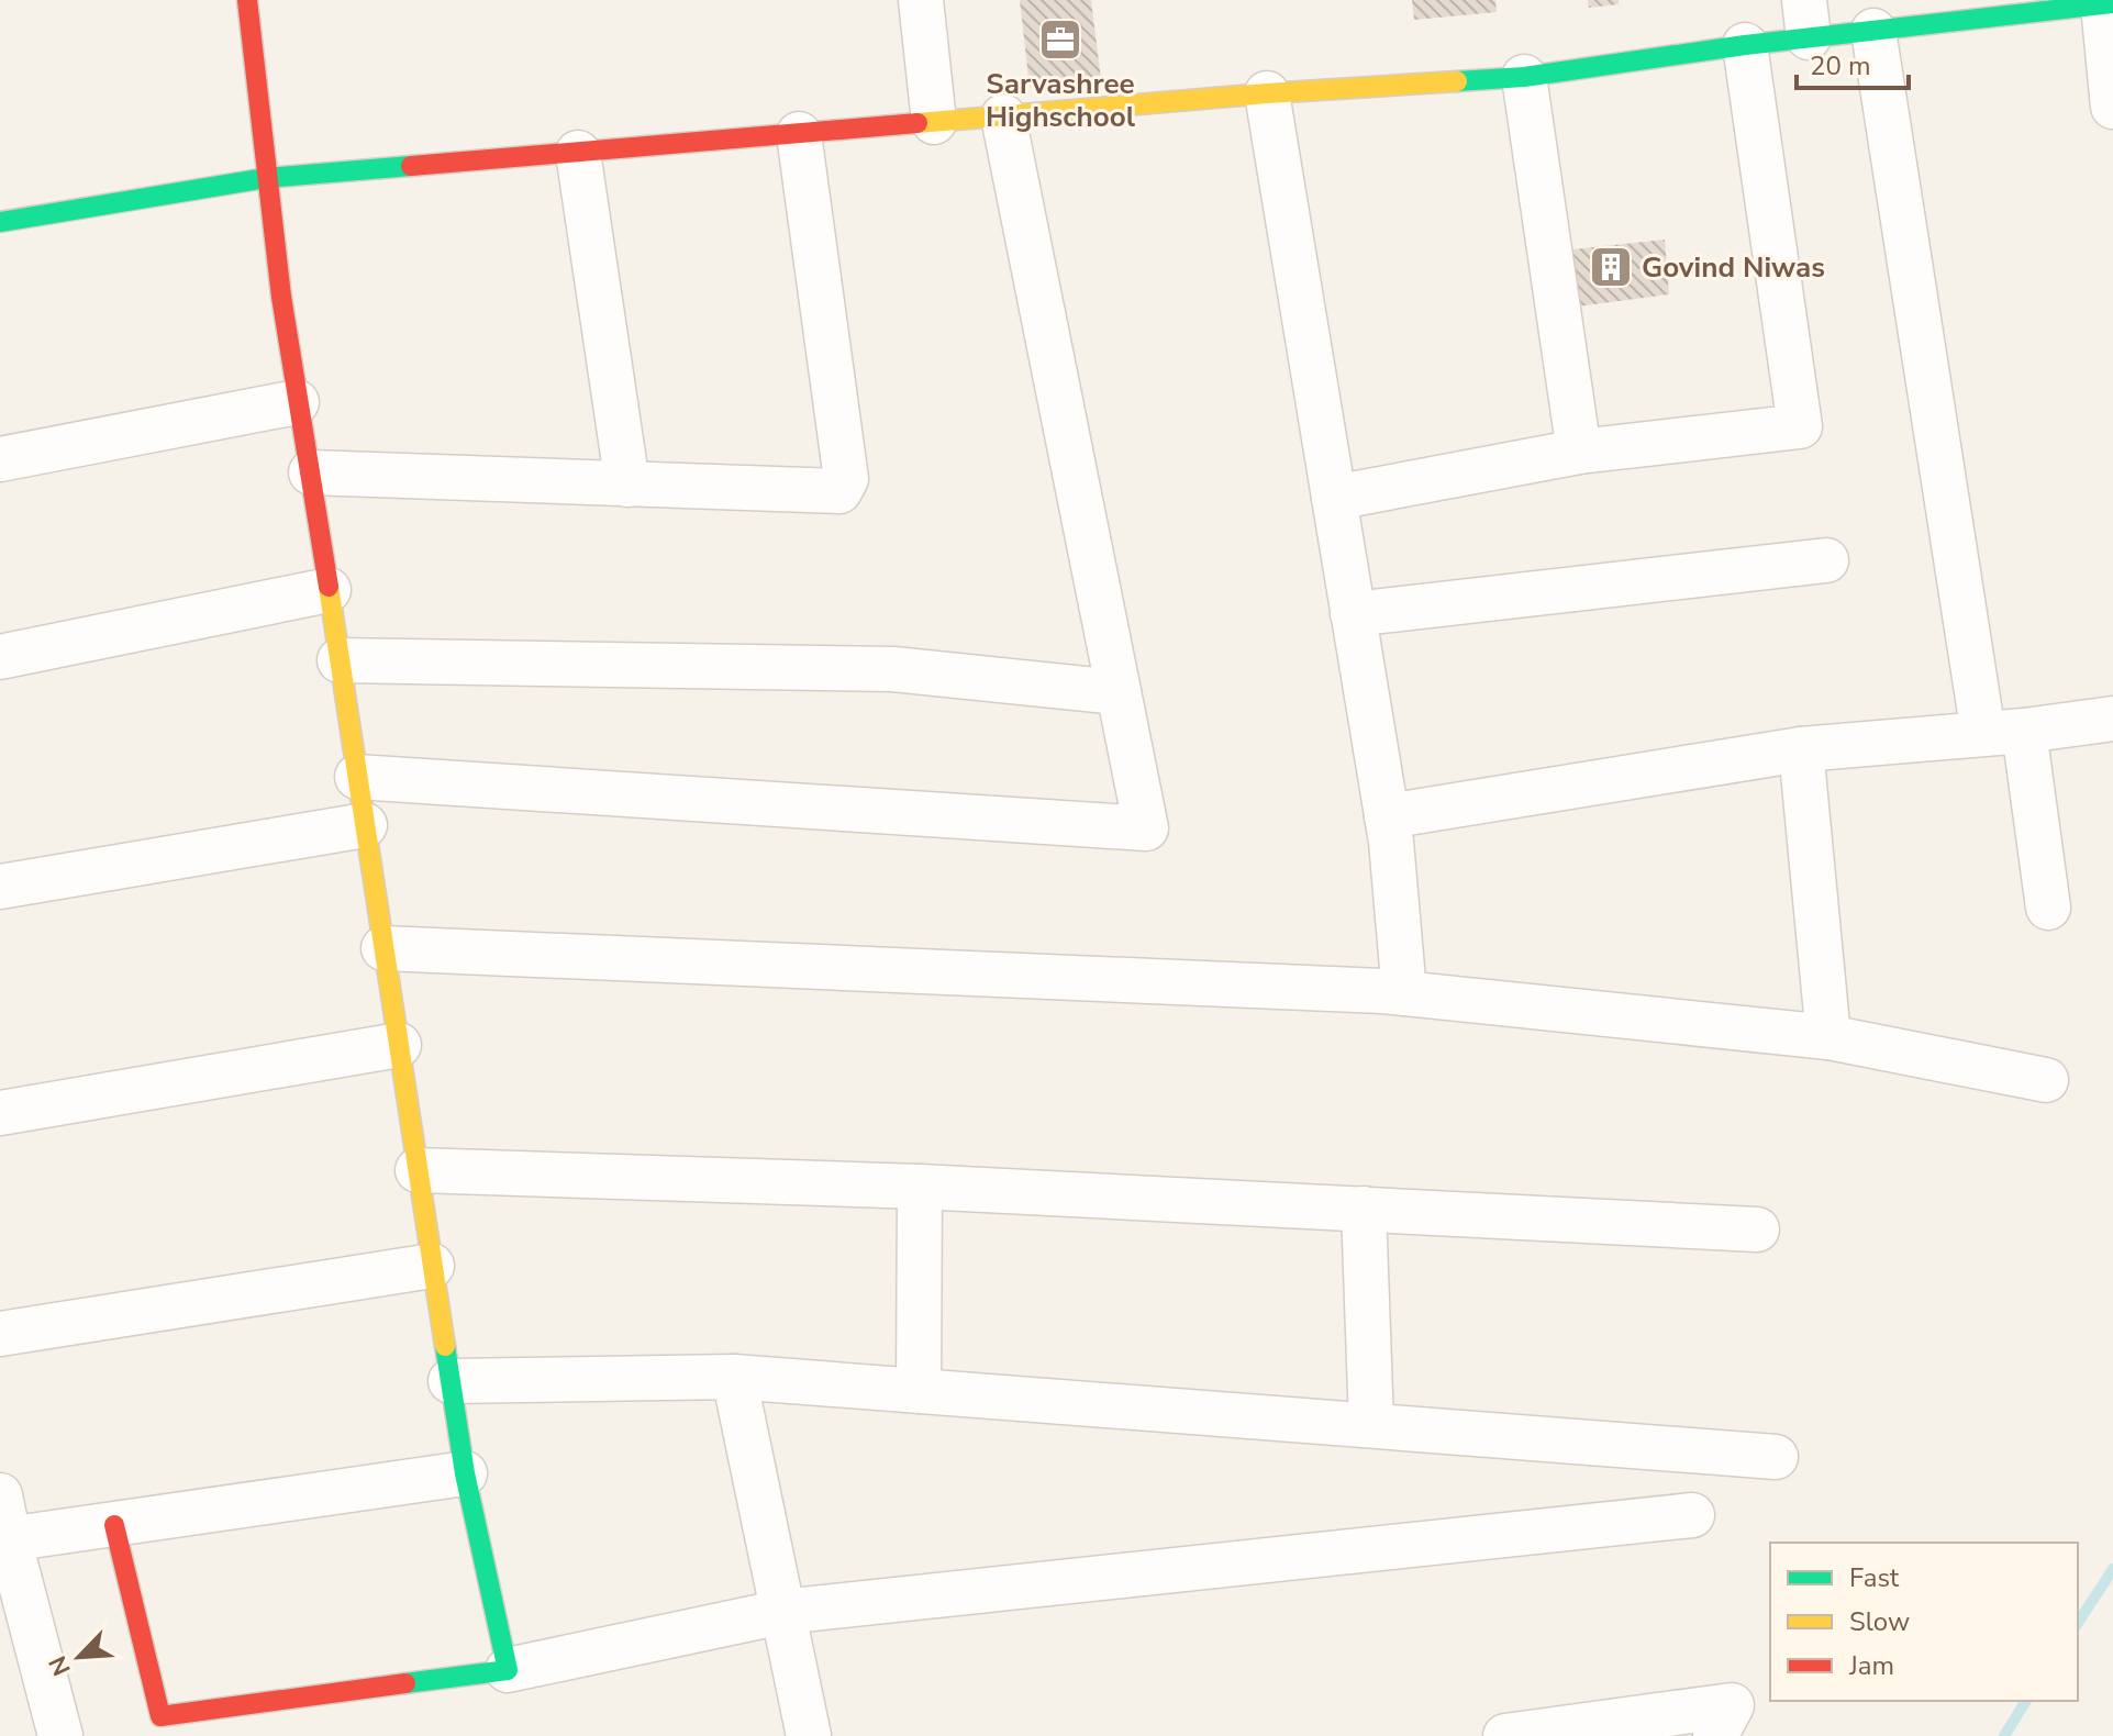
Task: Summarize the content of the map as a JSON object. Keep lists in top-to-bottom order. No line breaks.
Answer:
{"places":{"office":["Sarvashree Highschool"],"building":["Govind Niwas"]},"legend":["Fast","Slow","Jam"],"scale_bar":"20 m","north":"bottom left"}
